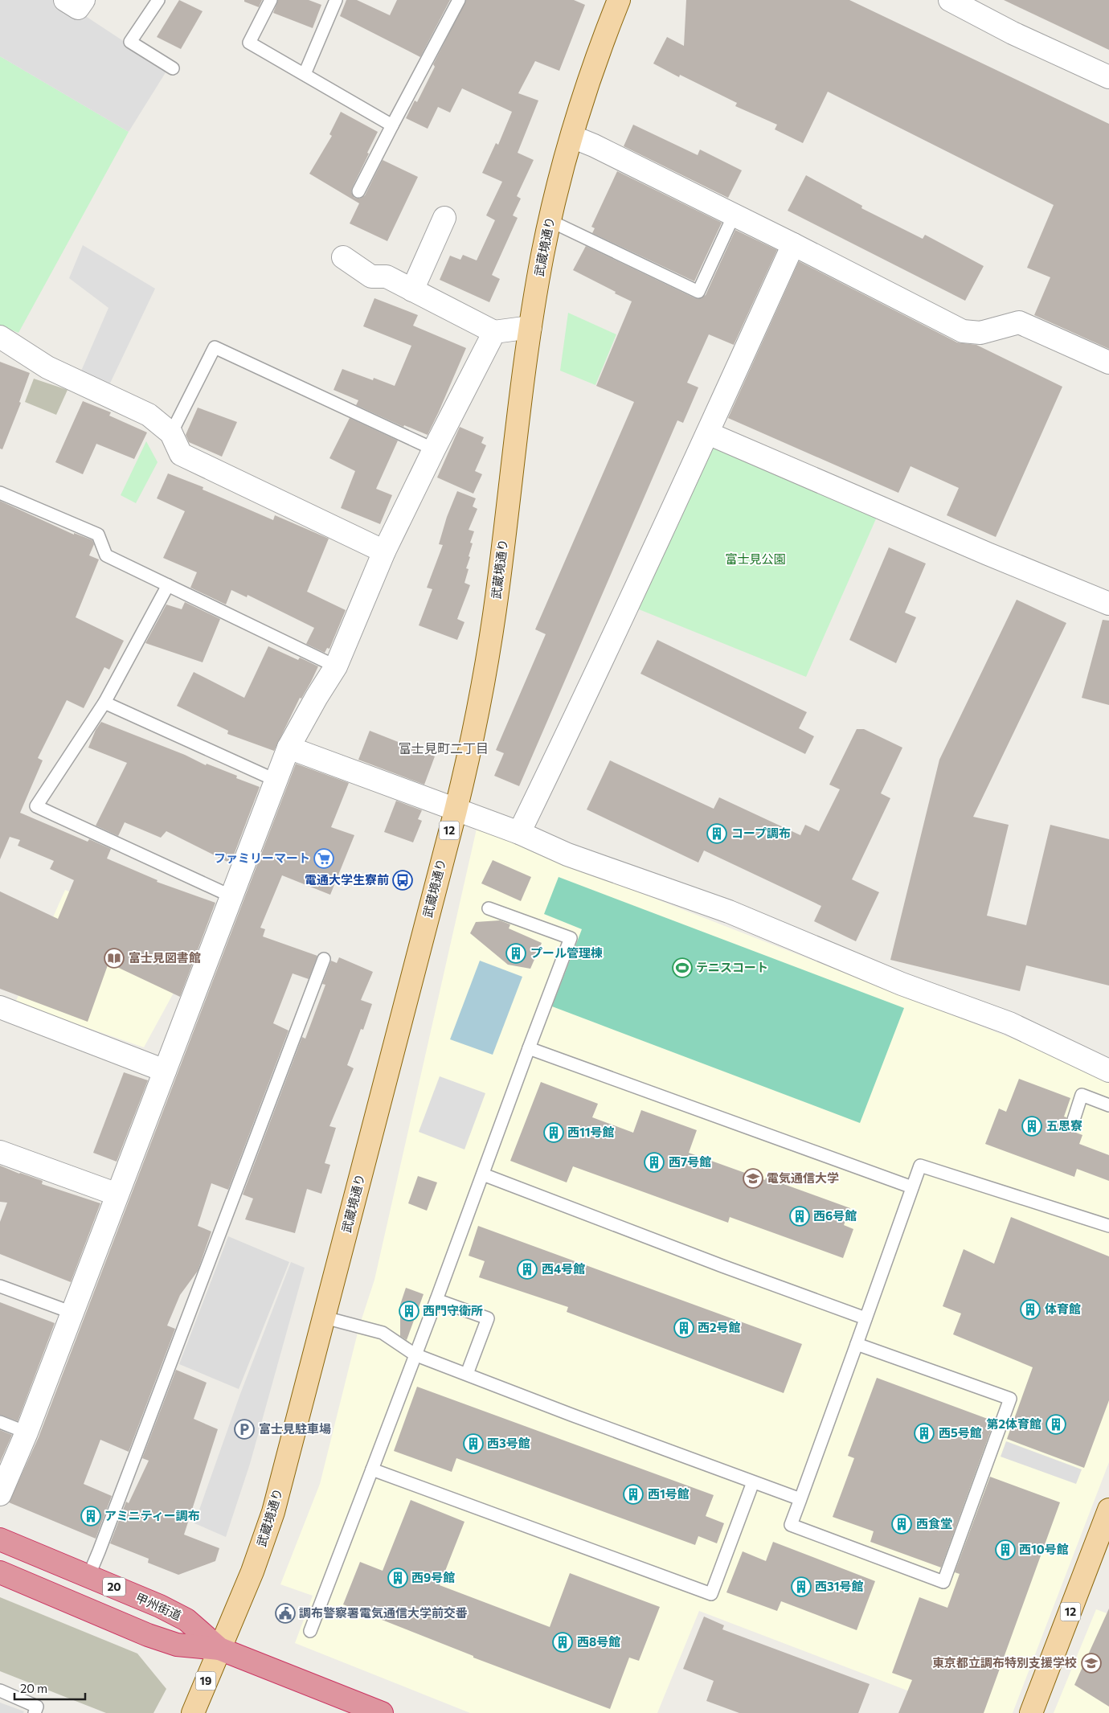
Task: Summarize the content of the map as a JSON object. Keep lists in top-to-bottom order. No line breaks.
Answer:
{"streets":{"highway":["20","甲州街道"],"main road":["武蔵境通り","12","19"]},"crossings":[["武蔵境通り","甲州街道"]],"districts":["富士見町二丁目"],"parks":["富士見公園"],"places":{"building":["コープ調布","プール管理棟","五思寮","西11号館","西7号館","西6号館","西4号館","体育館","西門守衛所","西2号館","第2体育館","西5号館","西3号館","西1号館","アミニティー調布","西食堂","西10号館","西9号館","西31号館","西8号館"],"supermarket":["ファミリーマート"],"bus stop":["電通大学生寮前"],"library":["富士見図書館"],"sports":["テニスコート"],"school or university":["電気通信大学","東京都立調布特別支援学校"],"parking":["富士見駐車場"],"public building":["調布警察署電気通信大学前交番"]},"scale_bar":"20 m"}
